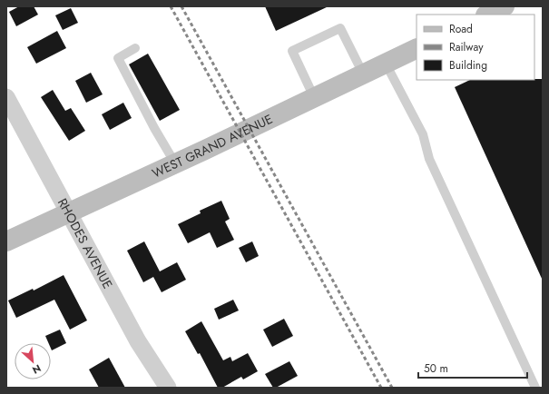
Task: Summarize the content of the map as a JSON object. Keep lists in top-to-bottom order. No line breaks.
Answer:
{"streets":{"main road":["WEST GRAND AVENUE"],"street":["RHODES AVENUE"]},"crossings":[["WEST GRAND AVENUE","RHODES AVENUE"]],"legend":["Road","Railway","Building"],"scale_bar":"50 m","north":"bottom right"}
